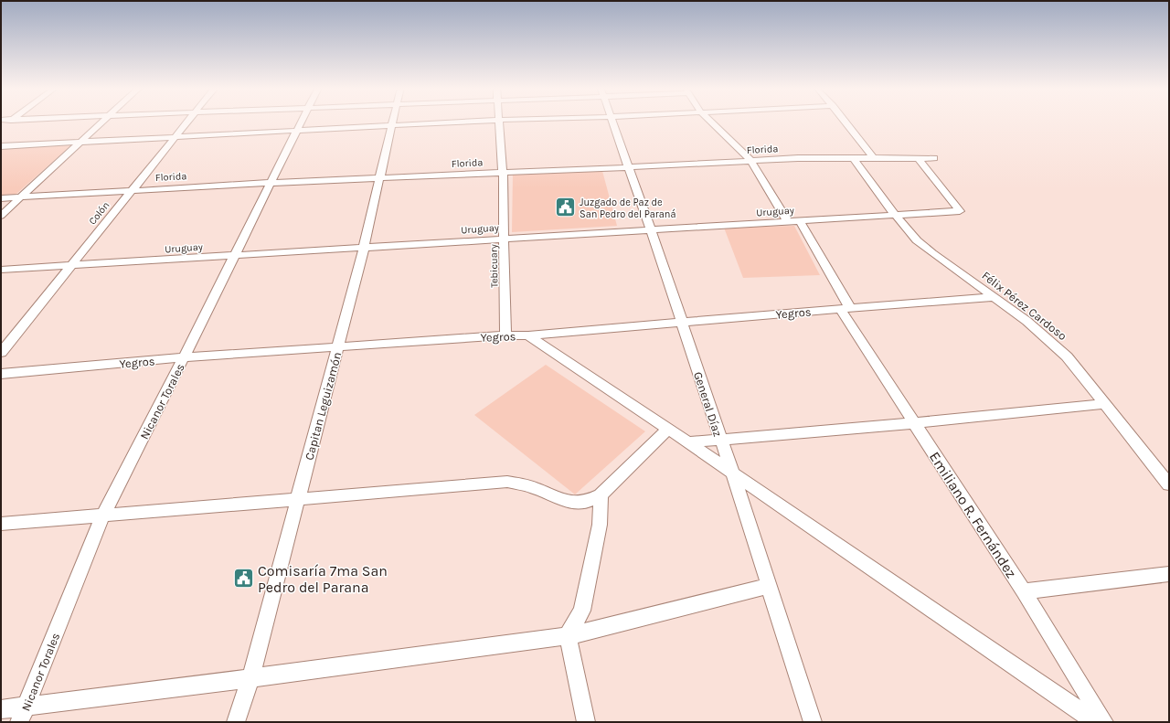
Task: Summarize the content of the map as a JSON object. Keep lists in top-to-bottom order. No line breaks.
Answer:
{"streets":{"street":["Florida","Uruguay","Colón","Tebicuary","Félix Pérez Cardoso","Yegros","Nicanor Torales","General Díaz","Capitan Leguizamón","Emiliano R. Fernández"]},"crossings":[["Florida","Uruguay"],["Florida","Colón"],["Florida","Tebicuary"],["Florida","Félix Pérez Cardoso"],["Florida","Nicanor Torales"],["Florida","General Díaz"],["Florida","Capitan Leguizamón"],["Uruguay","Colón"],["Uruguay","Tebicuary"],["Uruguay","Félix Pérez Cardoso"],["Uruguay","Nicanor Torales"],["Uruguay","General Díaz"],["Uruguay","Capitan Leguizamón"],["Uruguay","Emiliano R. Fernández"],["Tebicuary","Yegros"],["Félix Pérez Cardoso","Yegros"],["Yegros","Nicanor Torales"],["Yegros","General Díaz"],["Yegros","Capitan Leguizamón"],["Yegros","Emiliano R. Fernández"]],"places":{"public building":["Juzgado de Paz de San Pedro del Paraná","Comisaría 7ma San Pedro del Parana"]}}
